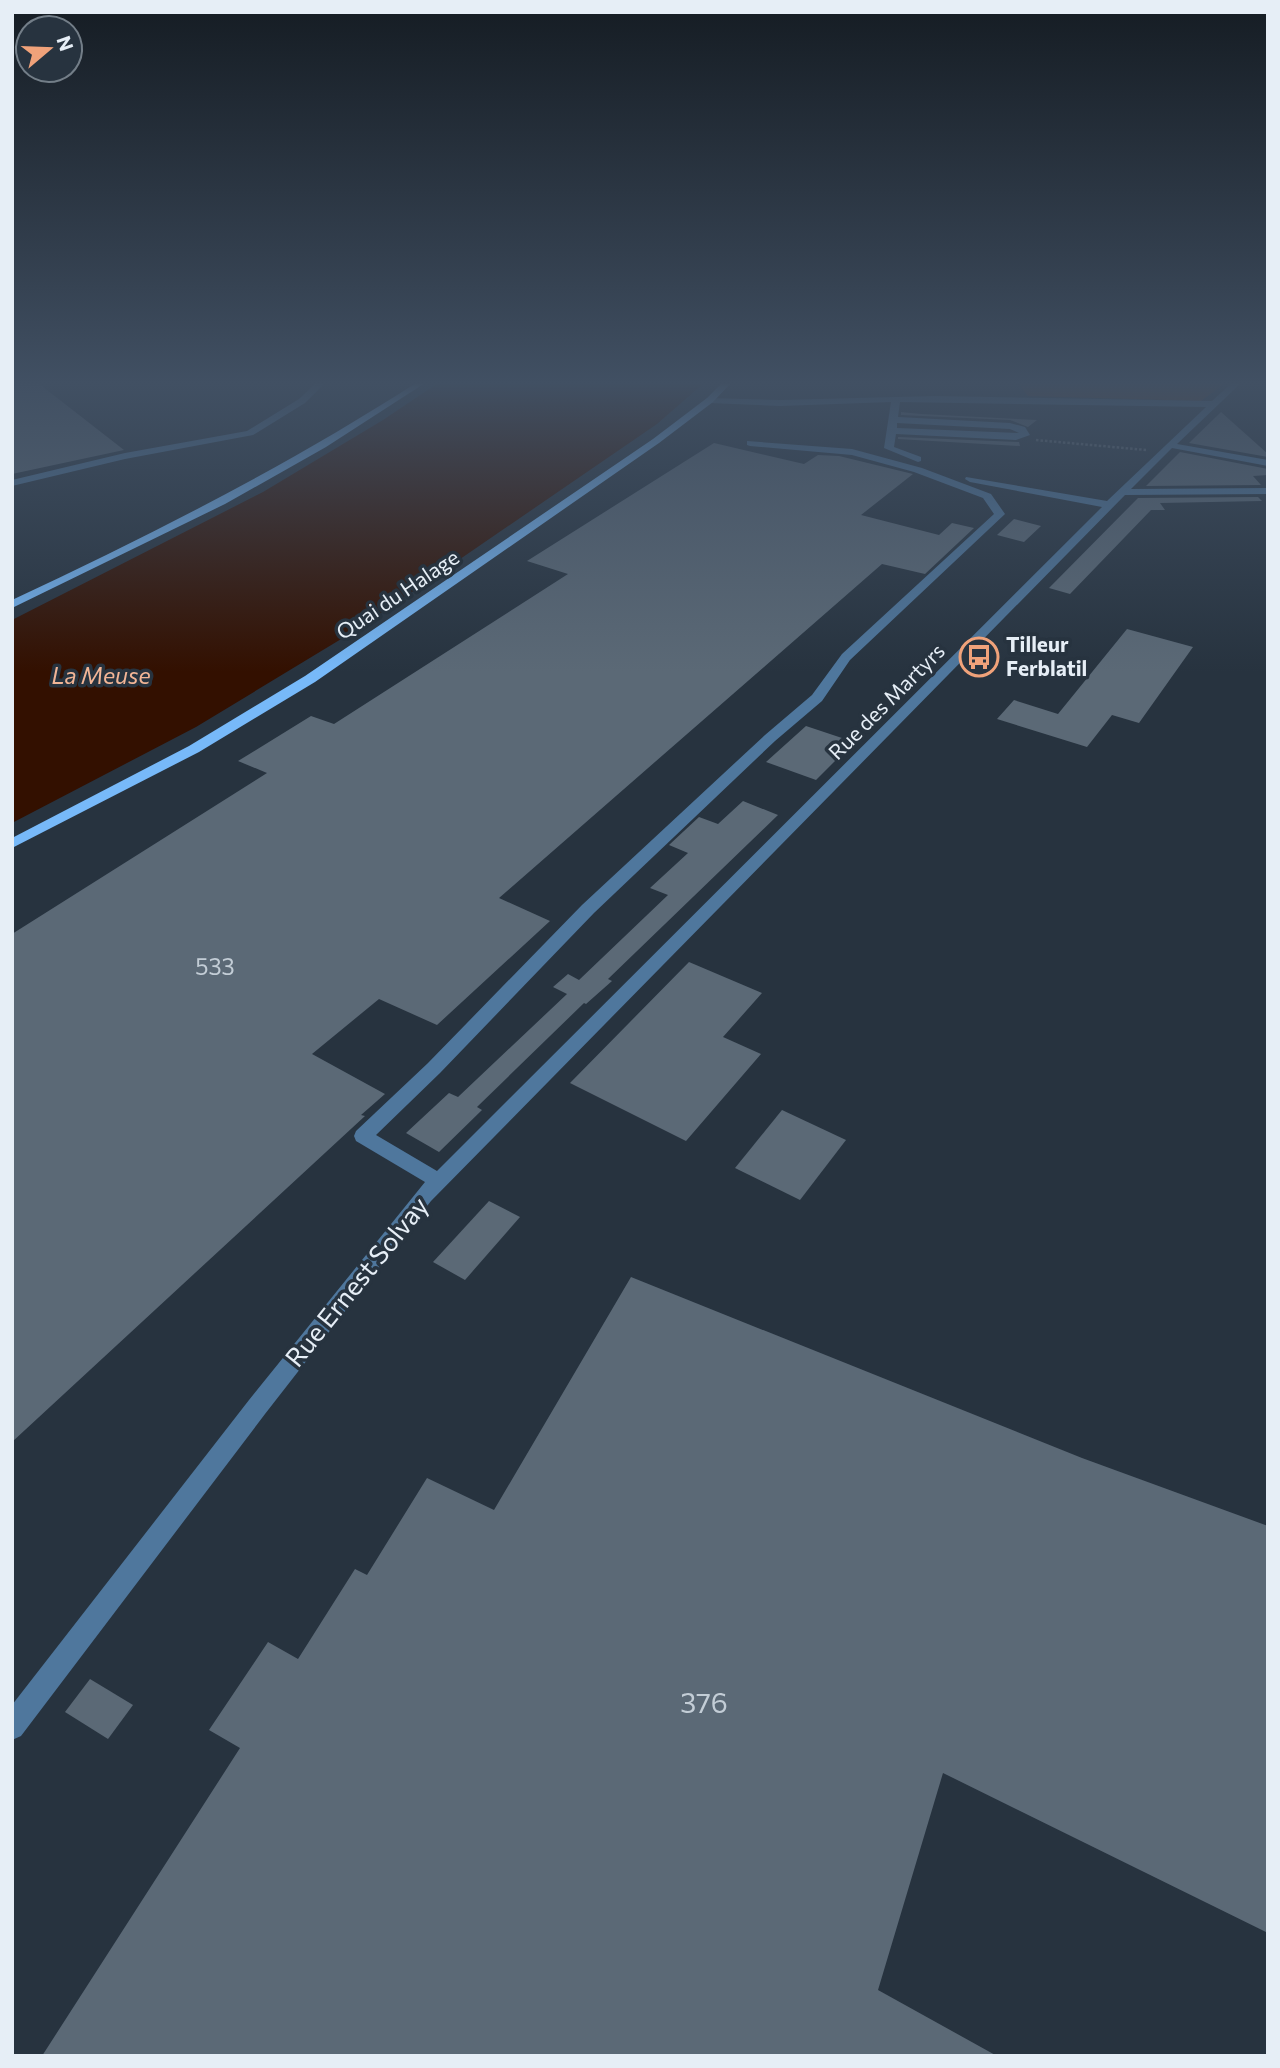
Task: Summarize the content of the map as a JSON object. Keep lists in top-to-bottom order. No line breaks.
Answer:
{"streets":{"main road":["Quai du Halage"],"street":["Rue des Martyrs","Rue Ernest Solvay"]},"crossings":[["Rue des Martyrs","Rue Ernest Solvay"]],"water":["La Meuse"],"places":{"bus stop":["Tilleur Ferblatil"]},"house_numbers":["533","376"],"north":"right"}
